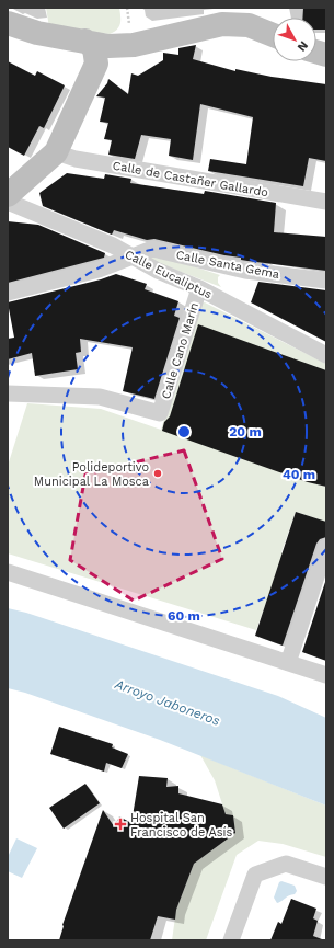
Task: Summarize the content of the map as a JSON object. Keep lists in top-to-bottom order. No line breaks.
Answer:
{"streets":{"street":["Calle de Castañer Gallardo","Calle Santa Gema","Calle Eucaliptus","Calle Cano Marín"]},"crossings":[["Calle Santa Gema","Calle Eucaliptus"],["Calle Eucaliptus","Calle Cano Marín"]],"water":["Arroyo Jaboneros"],"places":{"other":["Polideportivo Municipal La Mosca"],"health":["Hospital San Francisco de Asís"]},"north":"bottom right","rings":["20 m","40 m","60 m"]}
